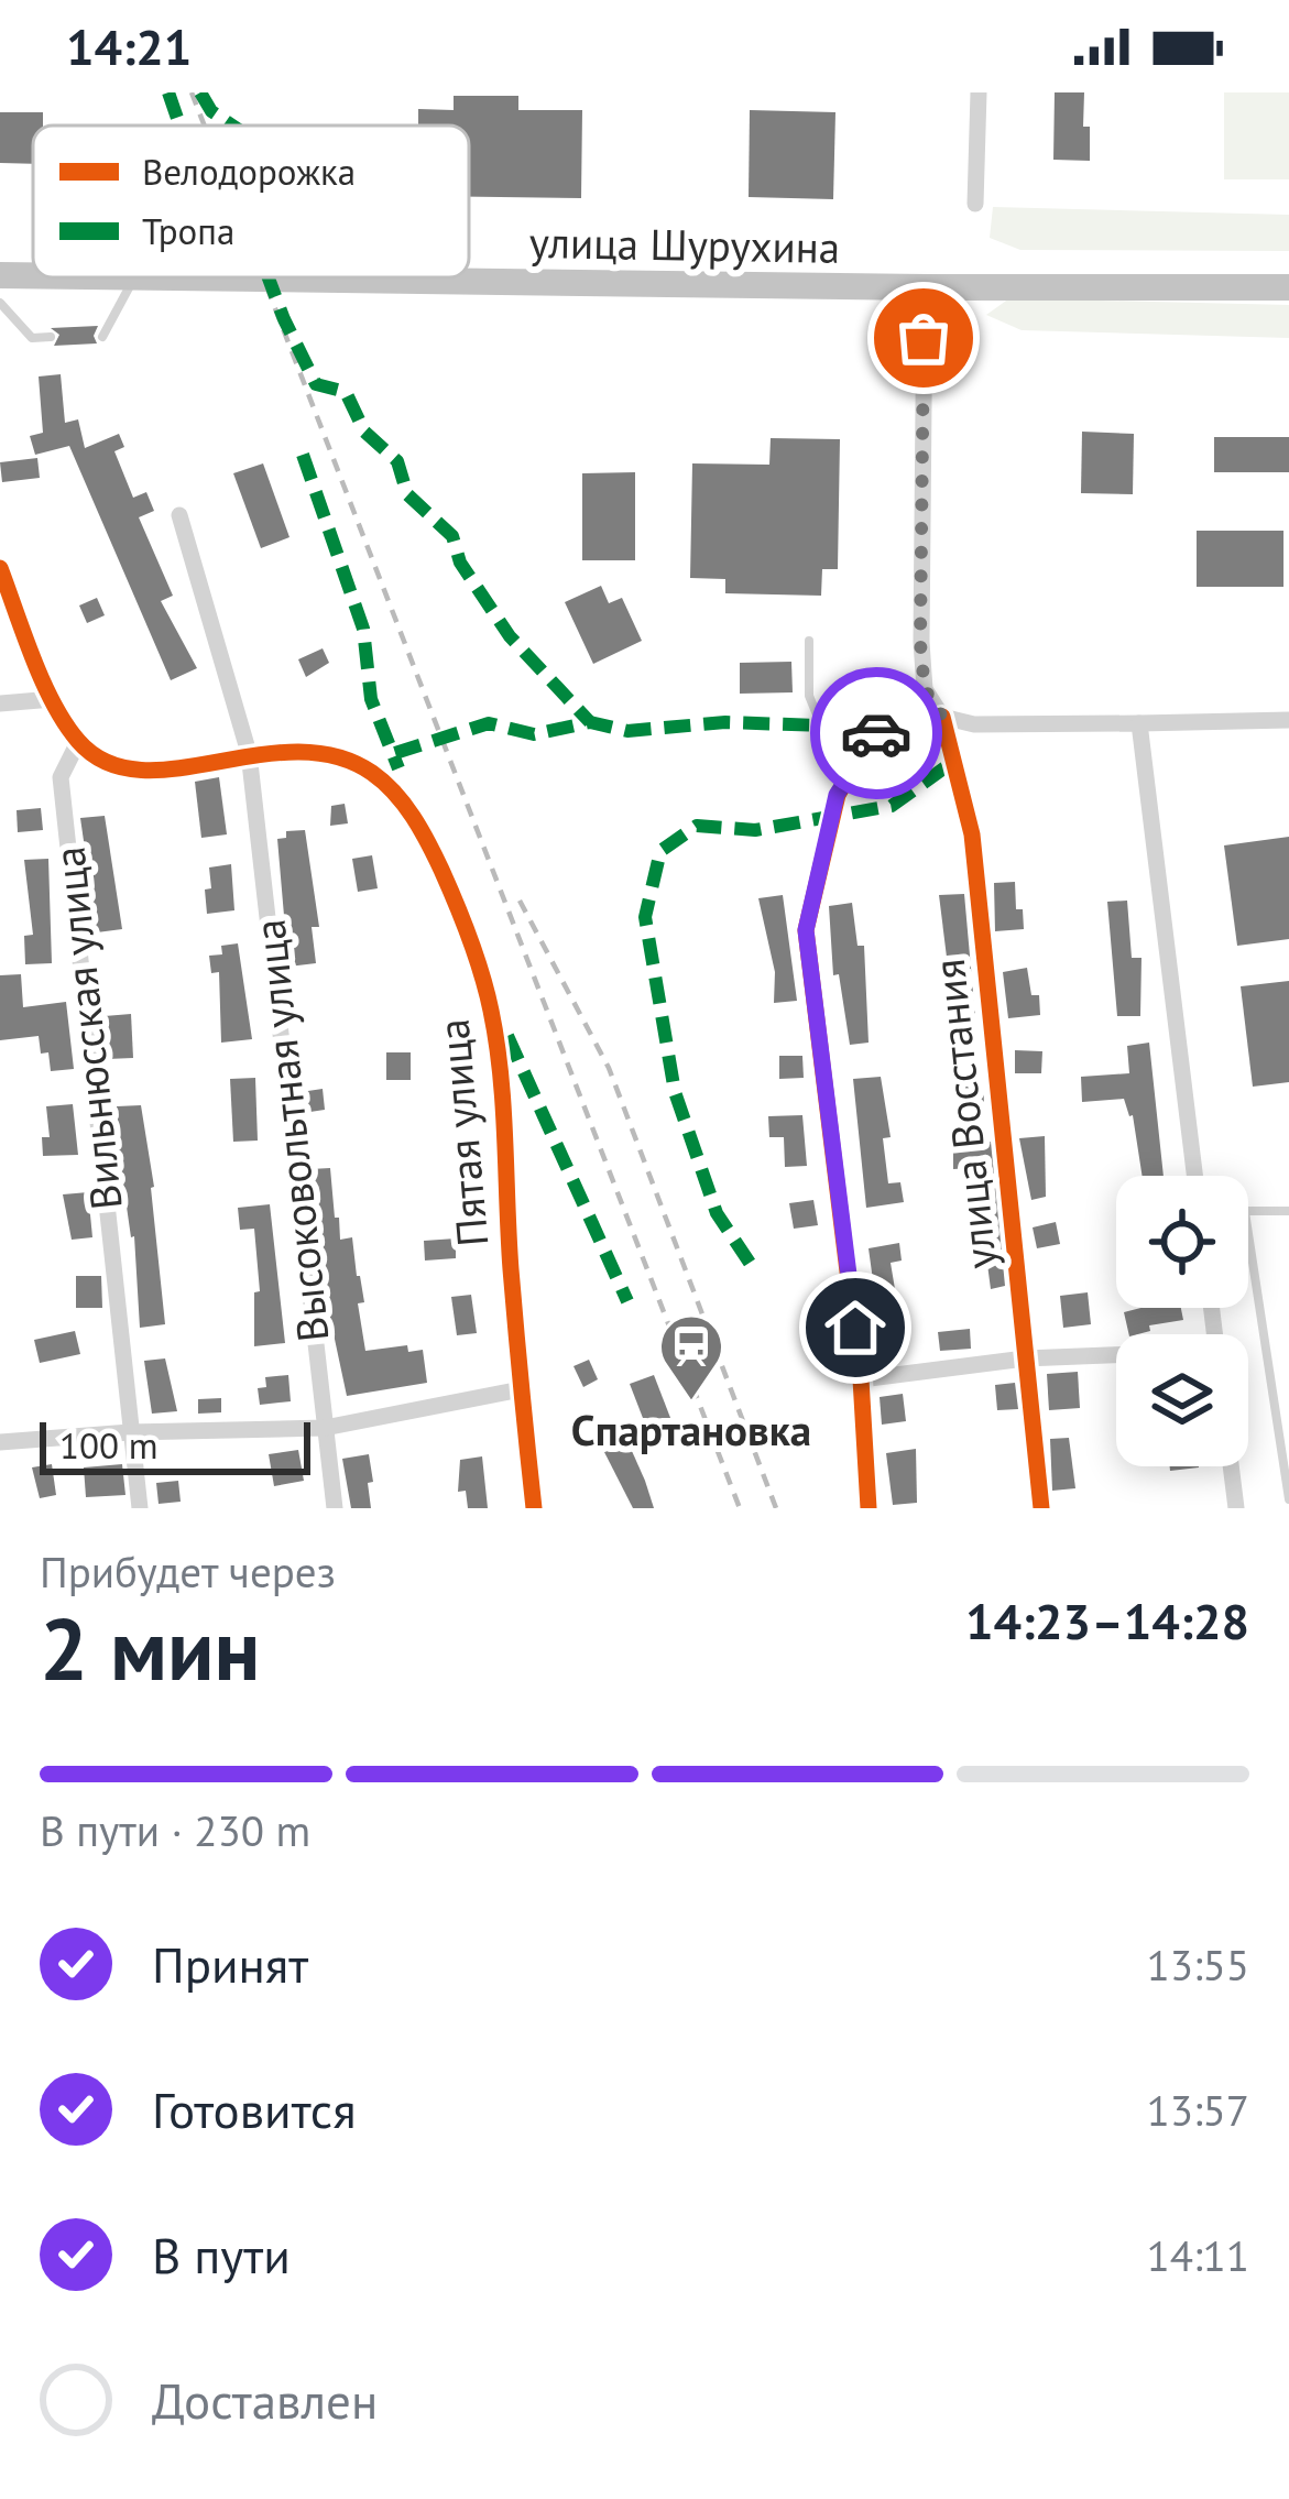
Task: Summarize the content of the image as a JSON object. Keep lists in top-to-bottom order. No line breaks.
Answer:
{"streets":{"highway":["улица Шурухина"],"street":["Вильнюсская улица","улица Восстания","Высоковольтная улица","Пятая улица"]},"crossings":[["улица Шурухина","улица Восстания"],["Вильнюсская улица","Пятая улица"],["Высоковольтная улица","Пятая улица"]],"places":{"station":["Спартановка"]},"legend":["Велодорожка","Тропа"],"scale_bar":"100 m","page":{"status":"14:21","scale":"100 m","heading":["2 мин","Прибудет через","14:23–14:28"],"bar":"В пути · 230 m","list":[["Принят","13:55"],["Готовится","13:57"],["В пути","14:11"],"Доставлен"]}}
